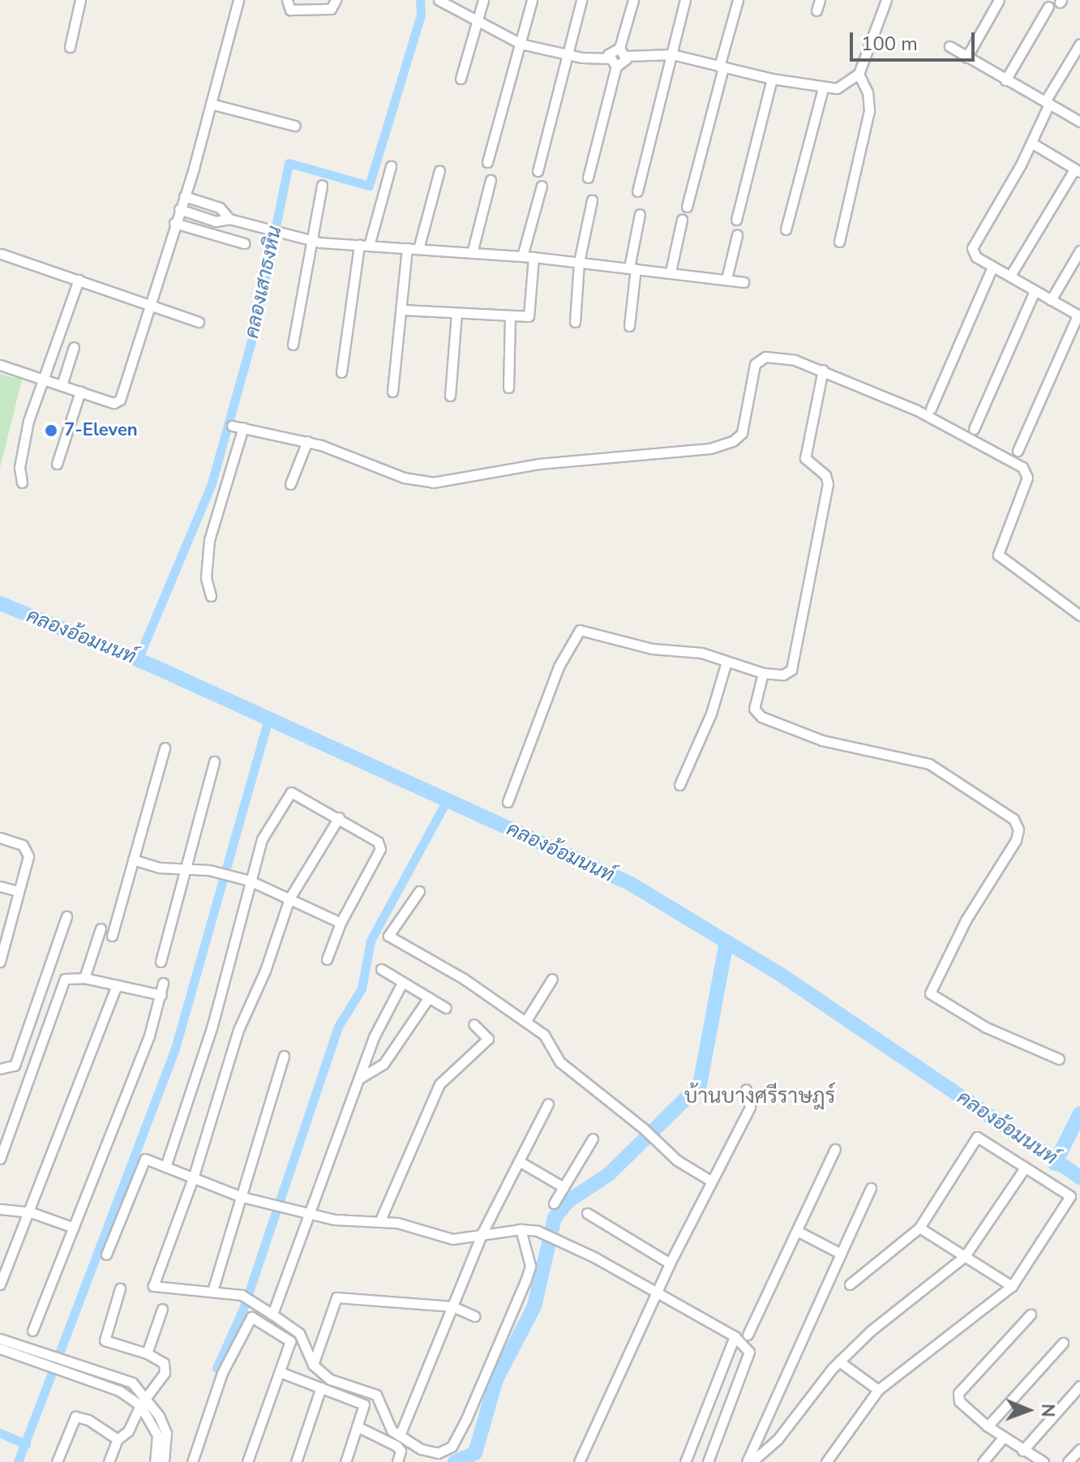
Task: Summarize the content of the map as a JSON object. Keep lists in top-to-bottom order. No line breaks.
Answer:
{"districts":["บ้านบางศรีราษฎร์"],"water":["คลองเสาธงหิน","คลองอ้อมนนท์"],"places":["7-Eleven"],"scale_bar":"100 m","north":"right"}
